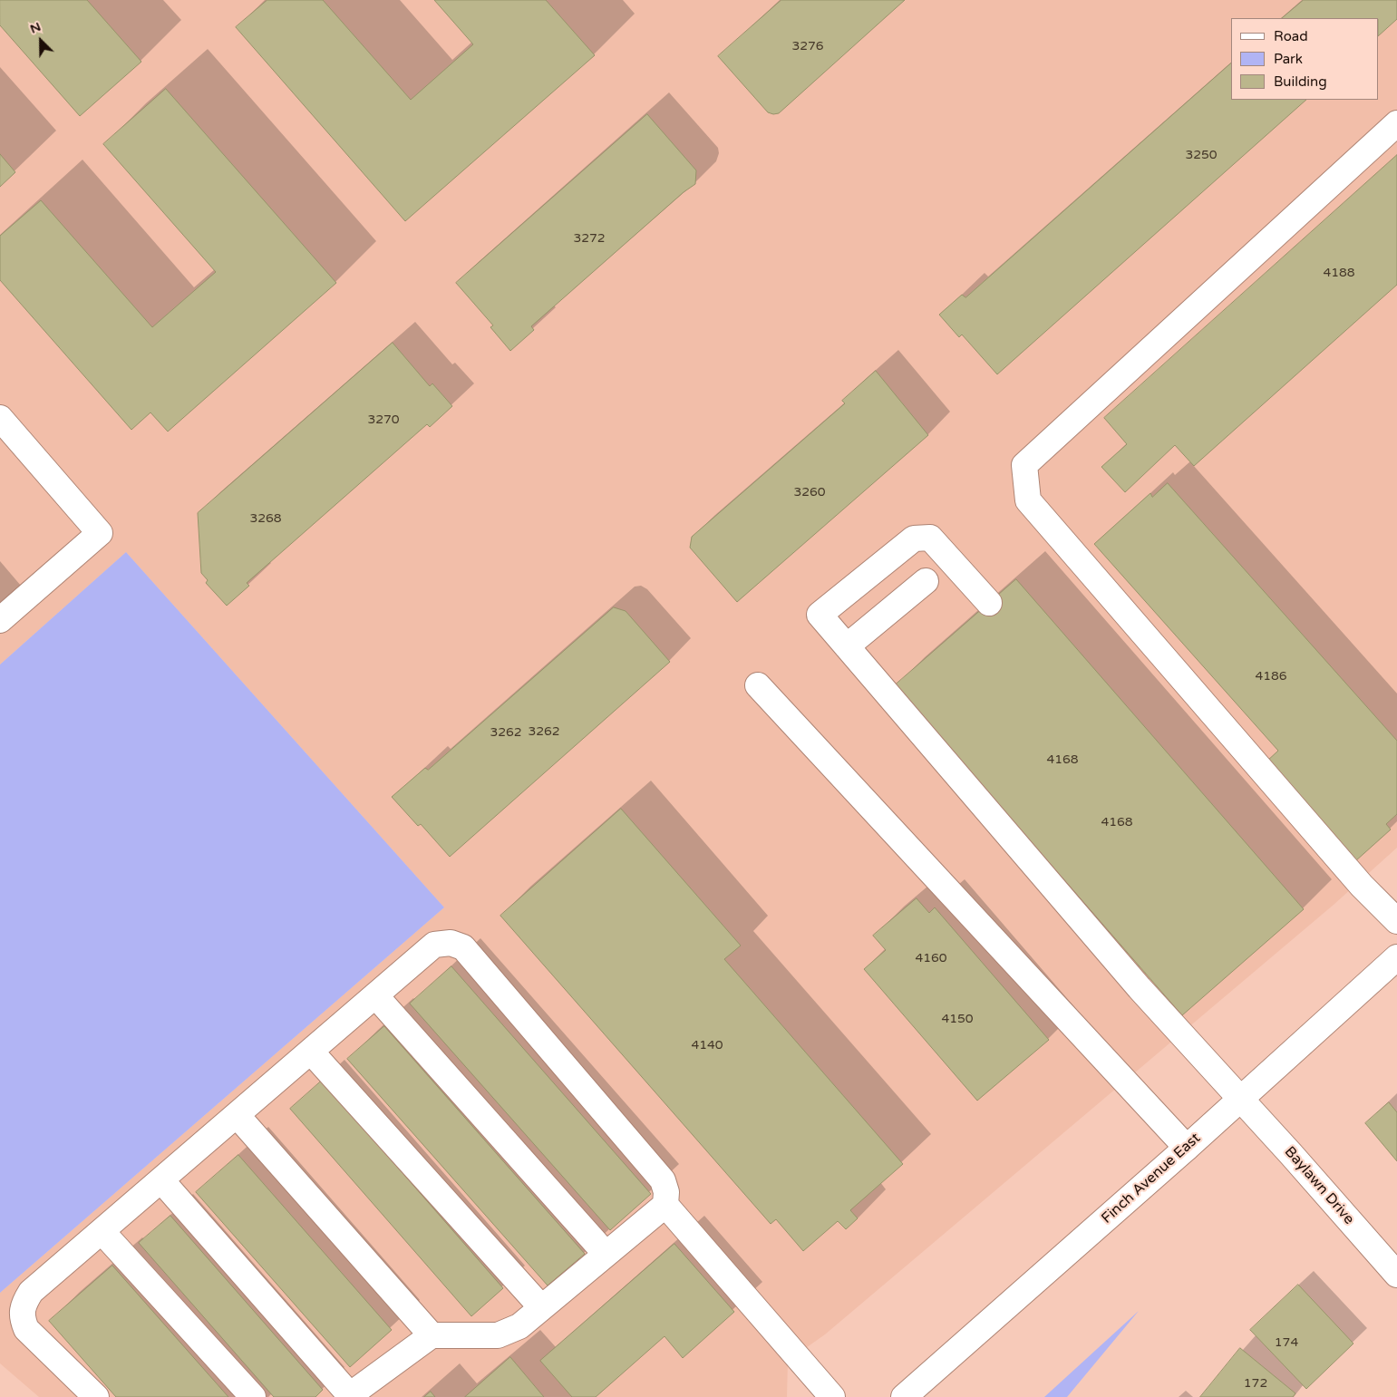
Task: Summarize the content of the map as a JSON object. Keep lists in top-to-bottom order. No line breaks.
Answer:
{"streets":{"main road":["Finch Avenue East","Baylawn Drive"]},"crossings":[["Finch Avenue East","Baylawn Drive"]],"house_numbers":["3276","3250","3272","4188","3270","3260","3268","4186","3262","3262","4168","4168","4160","4150","4140","174","172"],"legend":["Road","Park","Building"],"north":"top left"}
